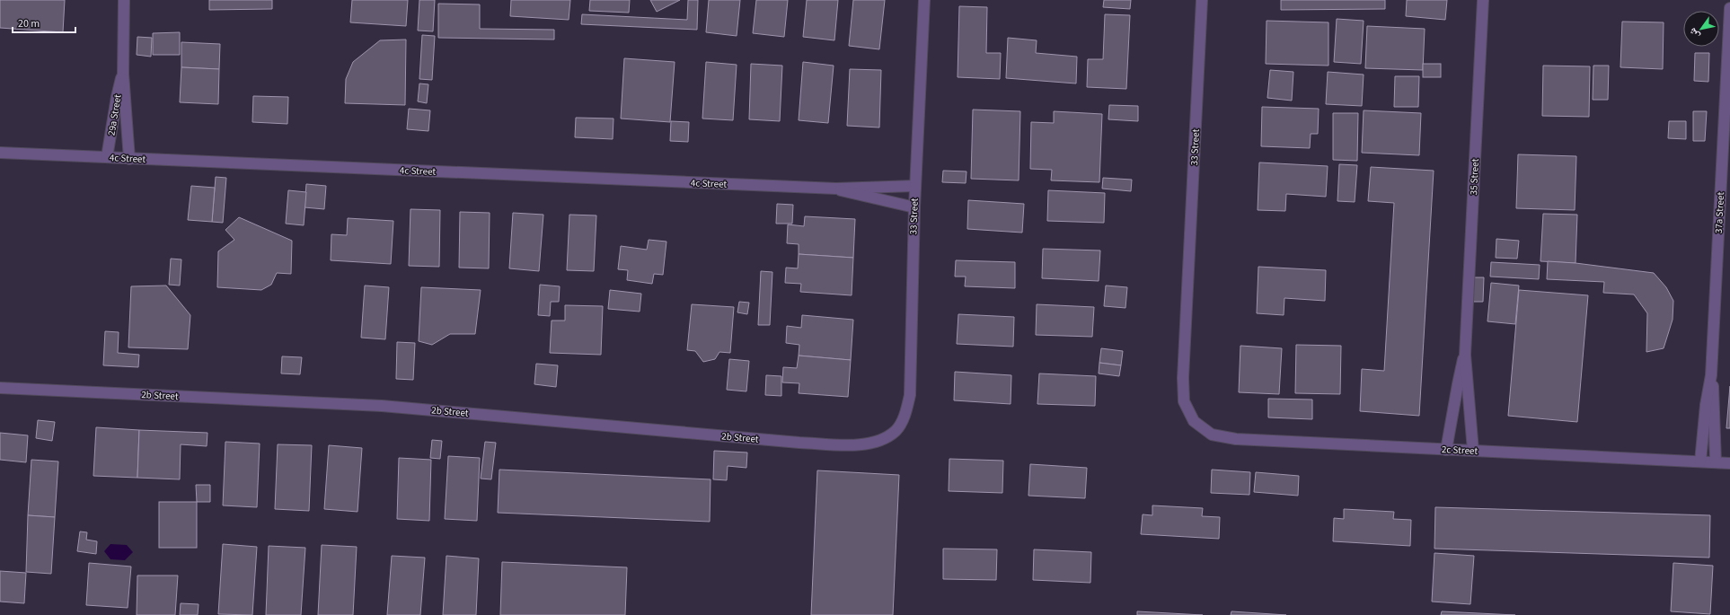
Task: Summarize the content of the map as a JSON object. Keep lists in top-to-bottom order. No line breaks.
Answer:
{"streets":{"street":["29a Street","33 Street","4c Street","35 Street","37a Street","2b Street","2c Street"]},"crossings":[["29a Street","4c Street"],["33 Street","4c Street"],["33 Street","2b Street"],["33 Street","2c Street"],["35 Street","2c Street"],["37a Street","2c Street"]],"scale_bar":"20 m","north":"bottom left"}
